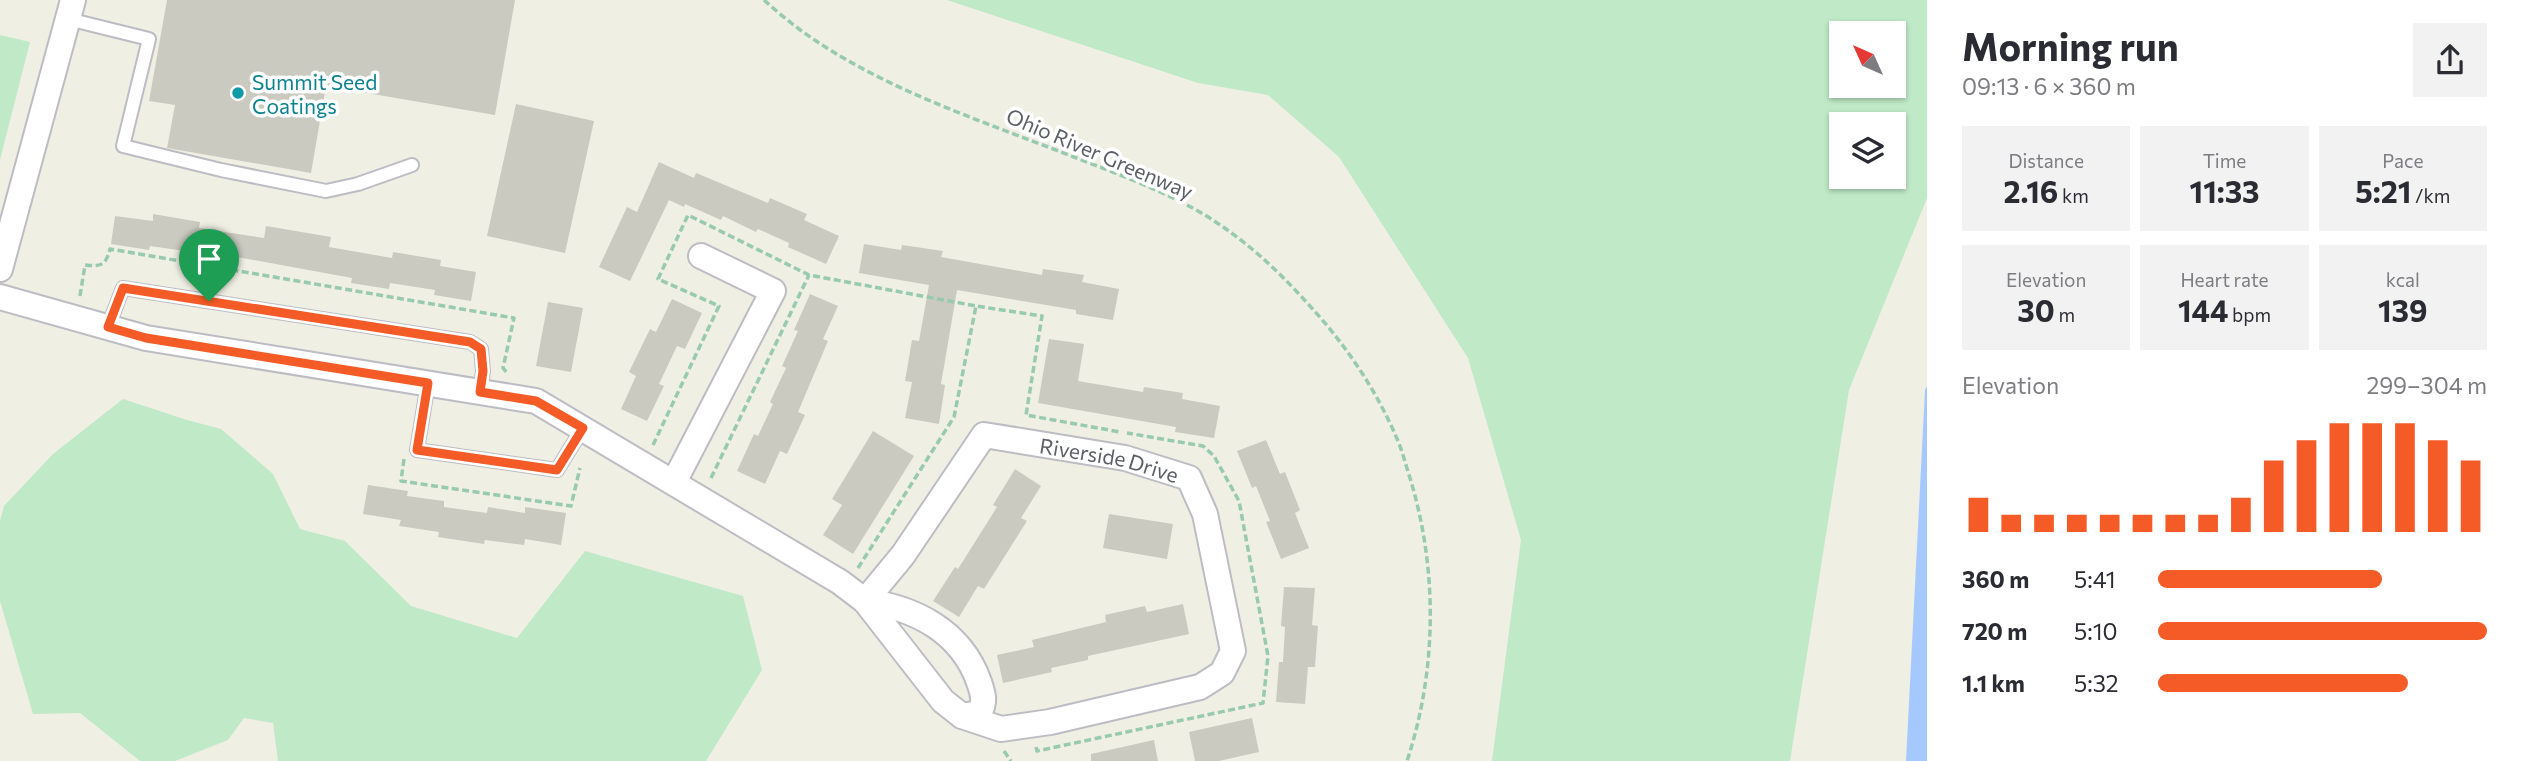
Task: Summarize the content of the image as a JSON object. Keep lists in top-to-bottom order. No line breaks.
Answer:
{"streets":{"street":["Riverside Drive"],"path":["Ohio River Greenway"]},"places":["Summit Seed Coatings"],"north":"top left","page":{"heading":["Morning run","09:13 · 6 × 360 m"],"stats":[["Distance","2.16 km"],["Time","11:33"],["Pace","5:21 /km"],["Elevation","30 m"],["Heart rate","144 bpm"],["kcal","139"]],"chart":["Elevation","299–304 m"],"list":[{"name":"360 m","note":"5:41"},{"name":"720 m","note":"5:10"},{"name":"1.1 km","note":"5:32"}]}}
